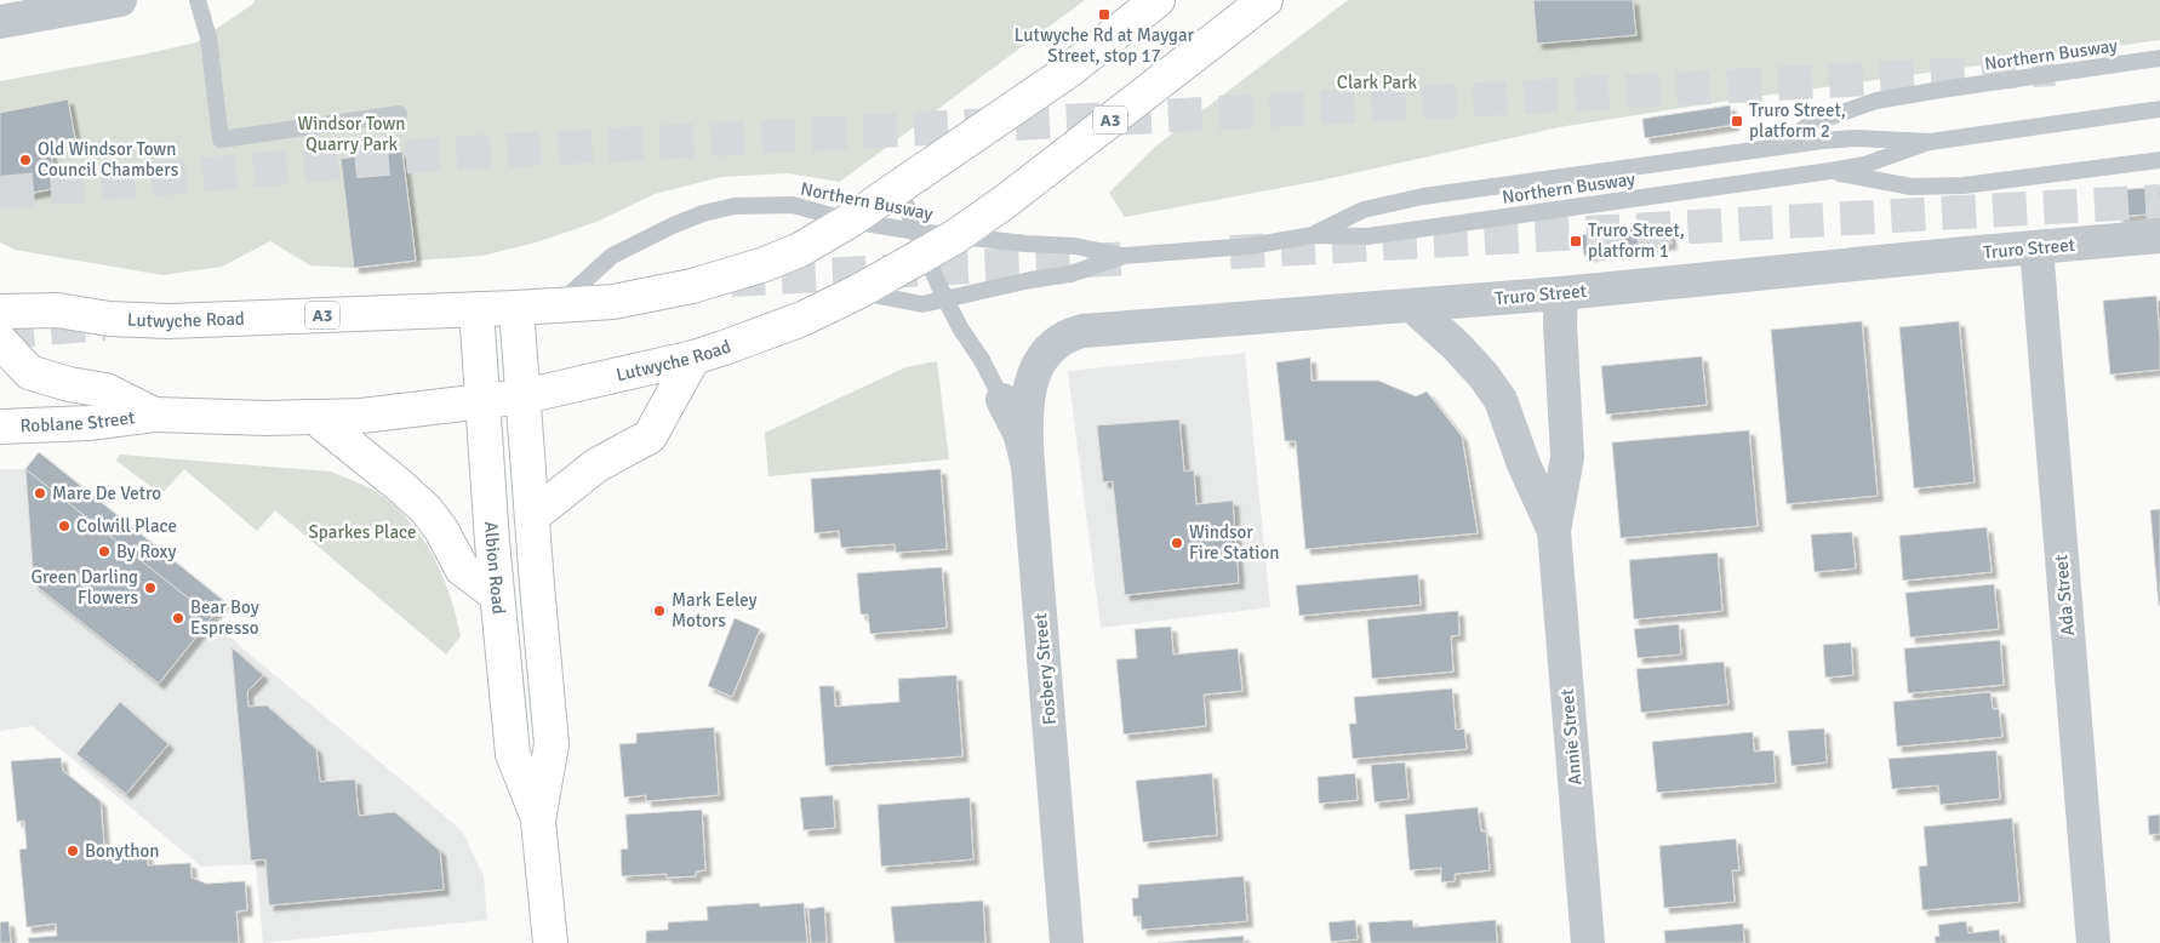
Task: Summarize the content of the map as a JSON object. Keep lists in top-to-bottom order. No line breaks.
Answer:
{"streets":{"main road":["A3","Lutwyche Road","Roblane Street","Albion Road"],"street":["Truro Street","Ada Street","Fosbery Street","Annie Street"],"lane":["Northern Busway"]},"crossings":[["Northern Busway","Lutwyche Road"],["Truro Street","Ada Street"],["Truro Street","Fosbery Street"],["Truro Street","Annie Street"],["Lutwyche Road","Roblane Street"],["Lutwyche Road","Albion Road"]],"parks":["Clark Park","Windsor Town Quarry Park","Sparkes Place"],"places":{"transit":["Lutwyche Rd at Maygar Street, stop 17","Truro Street, platform 2","Truro Street, platform 1"],"other":["Old Windsor Town Council Chambers","Mare De Vetro","Colwill Place","Windsor Fire Station","By Roxy","Green Darling Flowers","Mark Eeley Motors","Bear Boy Espresso","Bonython"]}}
